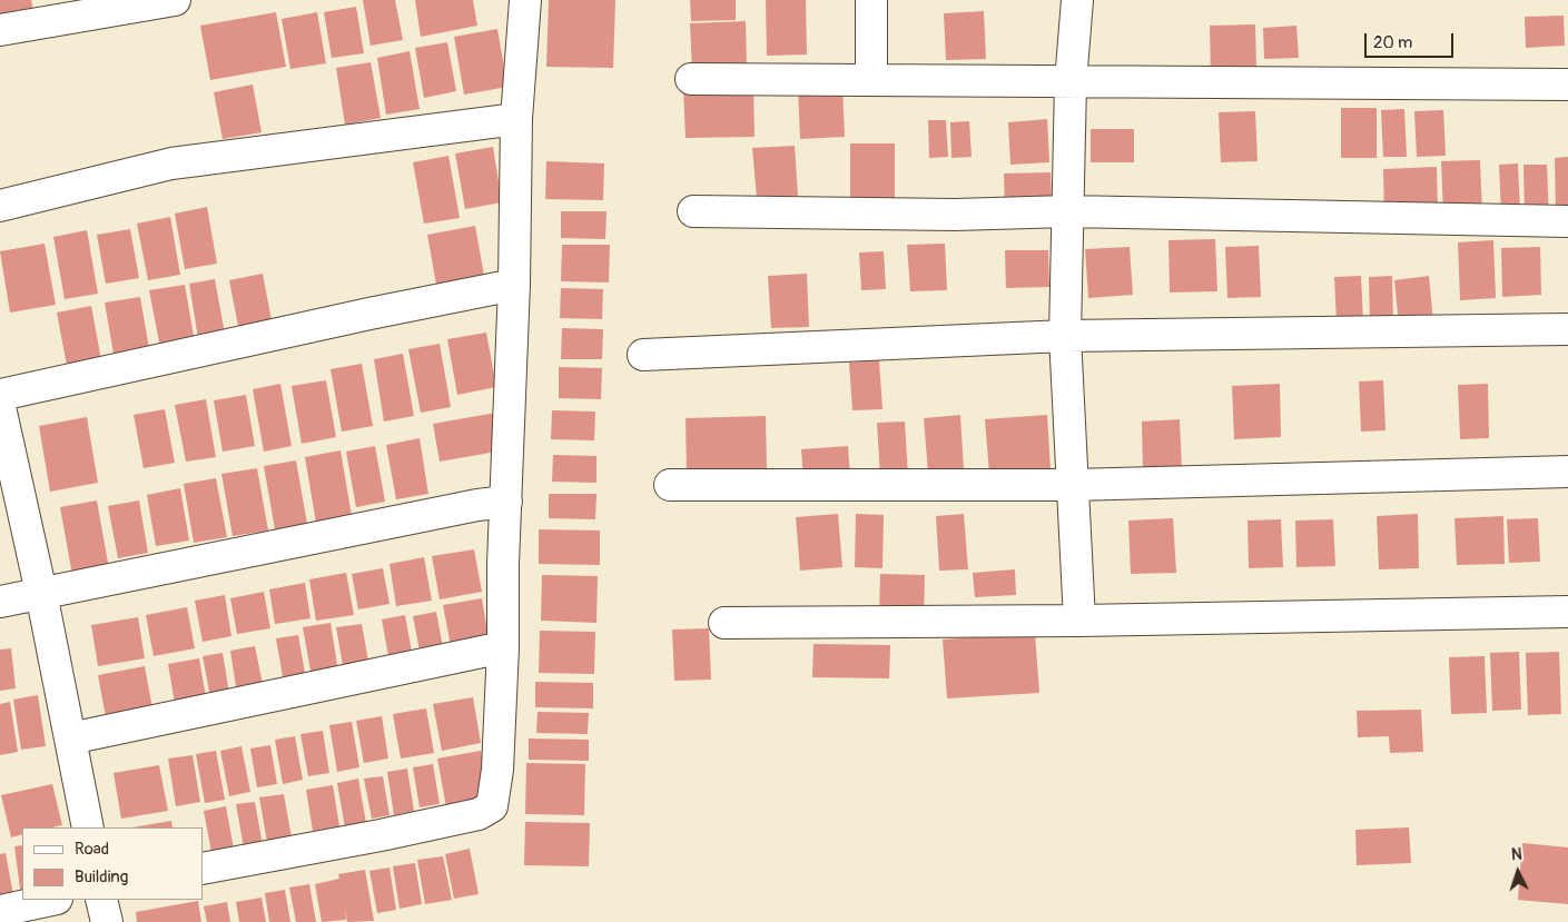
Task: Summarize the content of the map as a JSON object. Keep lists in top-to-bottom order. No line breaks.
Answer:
{"legend":["Road","Building"],"scale_bar":"20 m","north":"top"}
